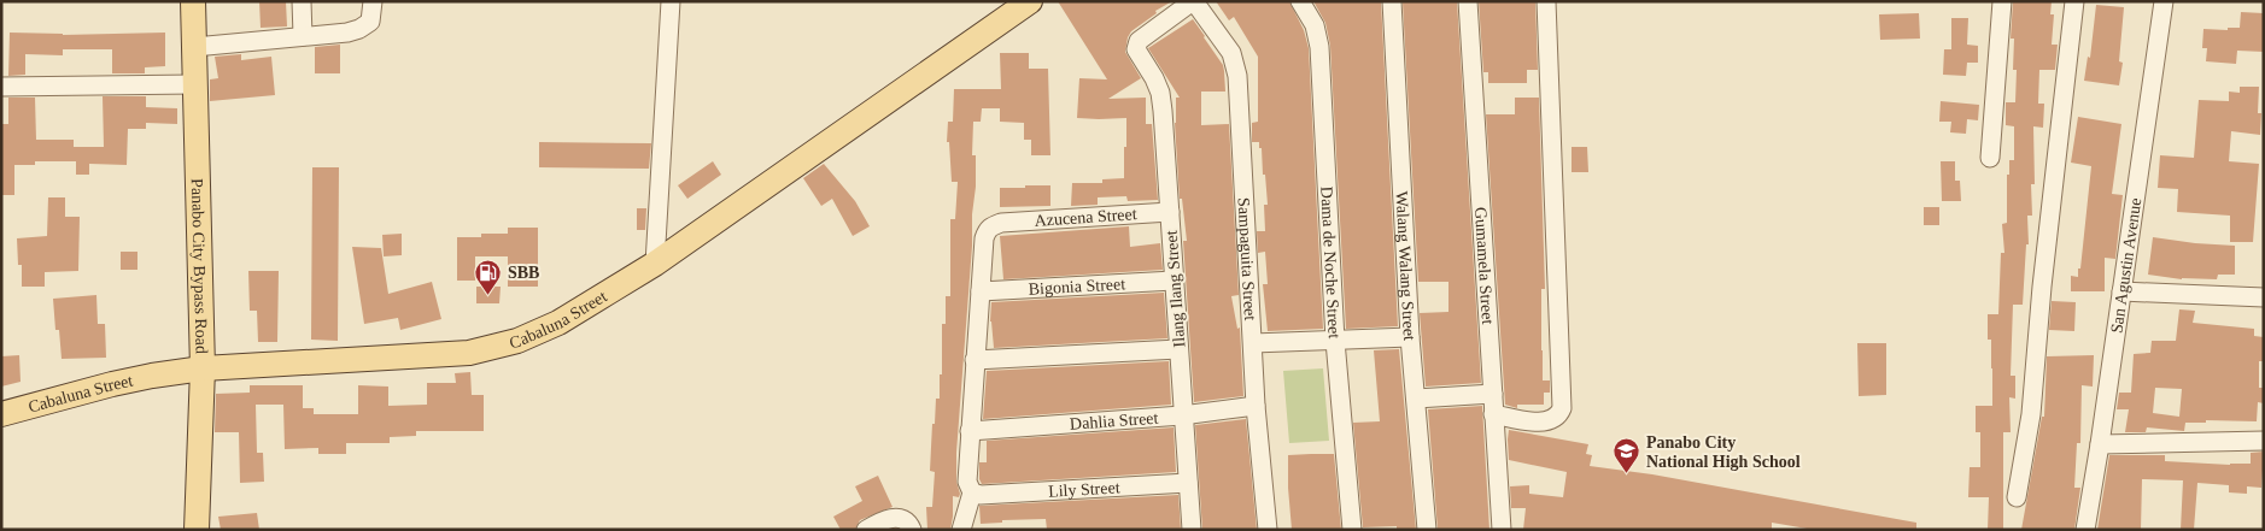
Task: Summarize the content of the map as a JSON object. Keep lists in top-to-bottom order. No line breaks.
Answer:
{"streets":{"main road":["Panabo City Bypass Road","Cabaluna Street"],"street":["Azucena Street","Sampaguita Street","Dama de Noche Street","Gumamela Street","Walang Walang Street","San Agustin Avenue","Bigonia Street","Ilang Ilang Street","Dahlia Street","Lily Street"]},"crossings":[["Azucena Street","Bigonia Street"],["Azucena Street","Ilang Ilang Street"],["Sampaguita Street","Ilang Ilang Street"],["Sampaguita Street","Dahlia Street"],["Panabo City Bypass Road","Cabaluna Street"],["Bigonia Street","Ilang Ilang Street"],["Ilang Ilang Street","Dahlia Street"],["Ilang Ilang Street","Lily Street"]],"places":{"fuel station":["SBB"],"school or university":["Panabo City National High School"]}}
